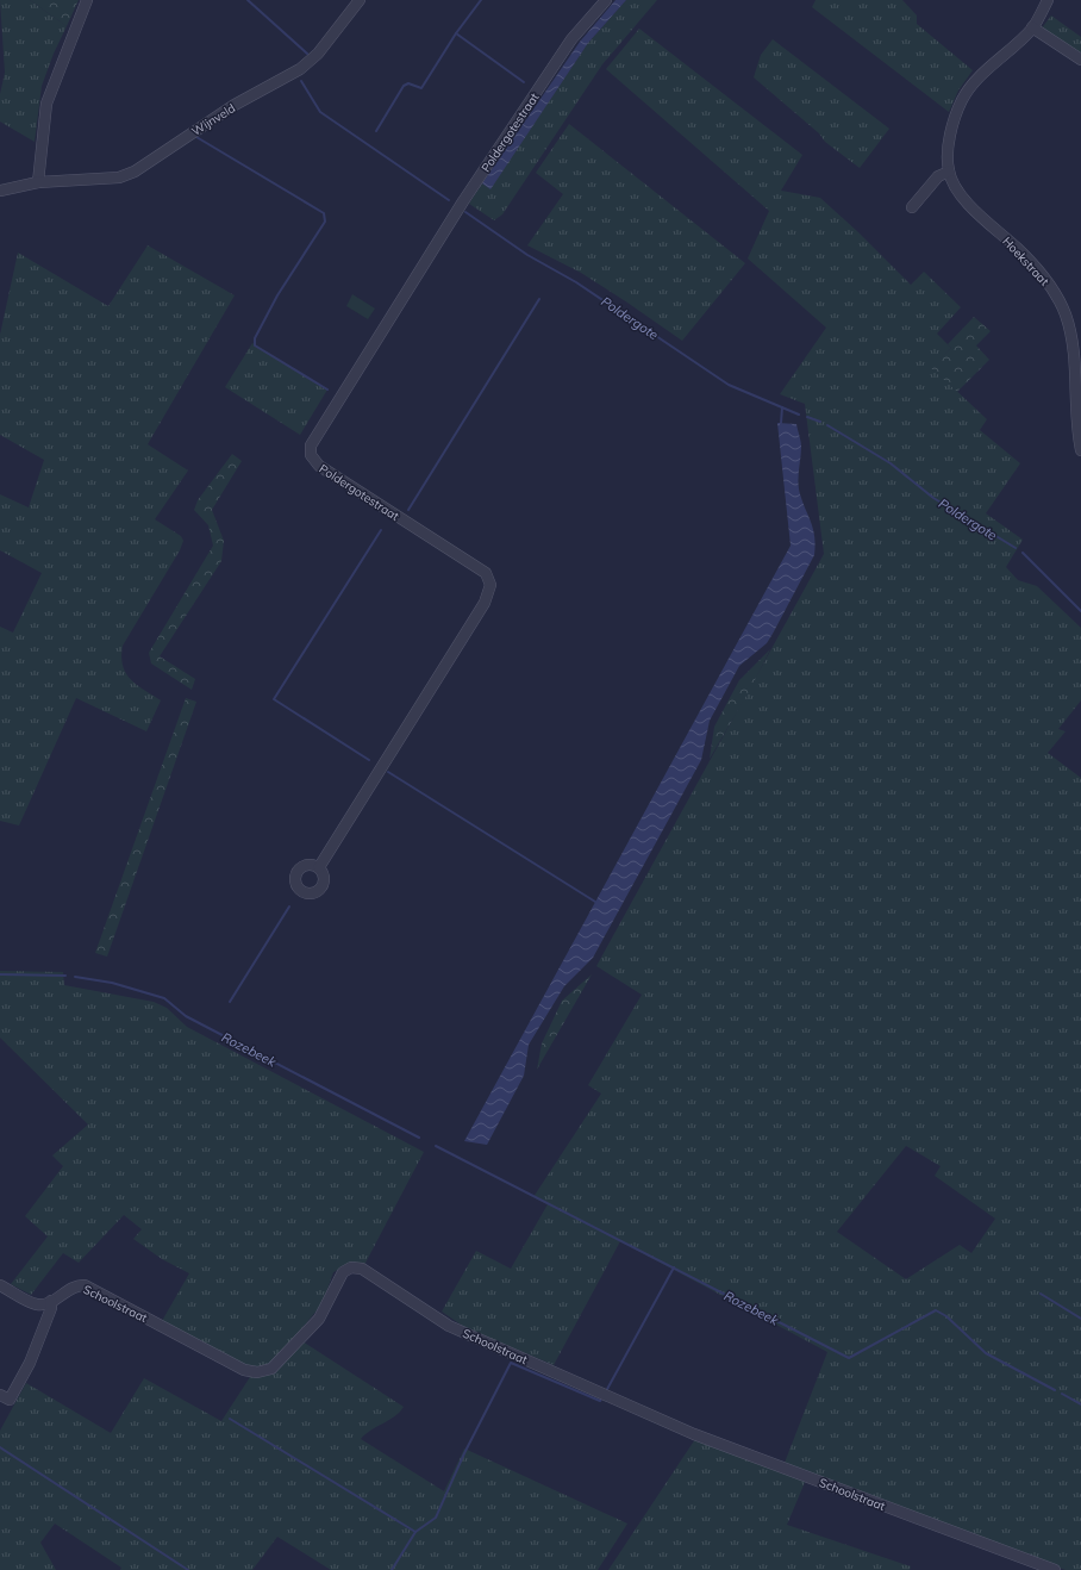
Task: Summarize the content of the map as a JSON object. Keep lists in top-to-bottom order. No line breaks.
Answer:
{"streets":{"street":["Wijnveld","Poldergotestraat","Hoekstraat","Schoolstraat"]},"water":["Poldergote","Rozebeek"]}
